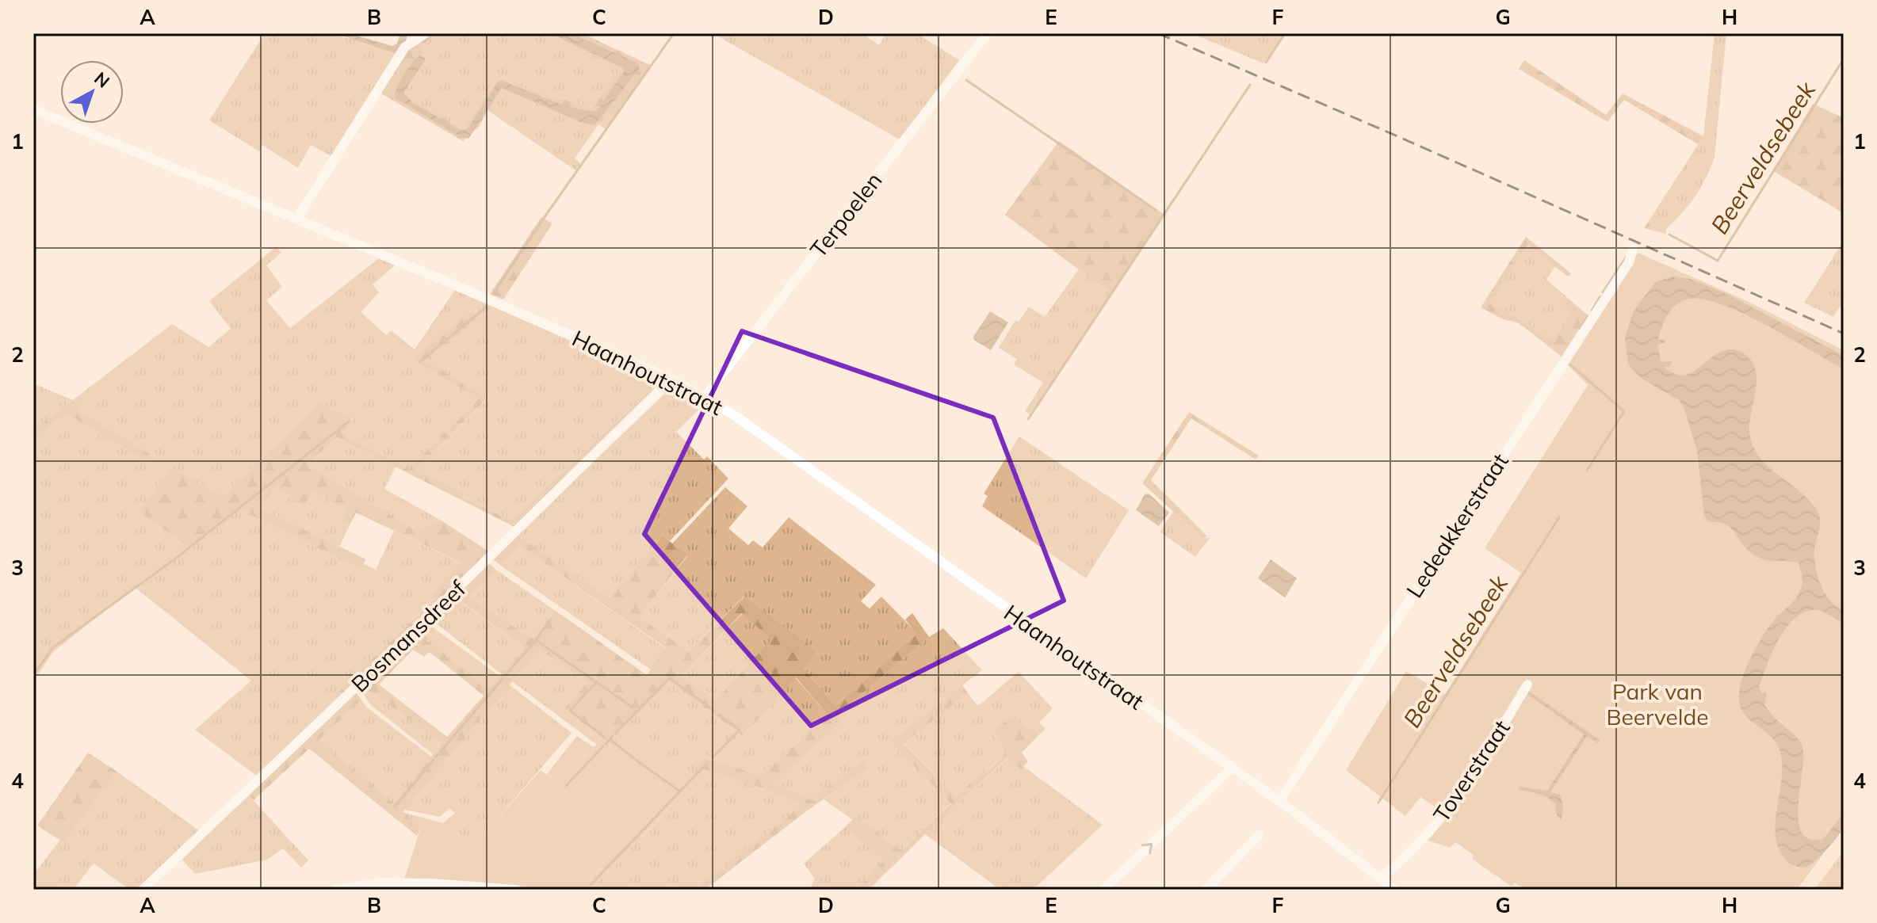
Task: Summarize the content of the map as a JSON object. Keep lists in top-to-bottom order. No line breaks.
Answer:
{"streets":{"street":["Terpoelen","Haanhoutstraat","Ledeakkerstraat","Bosmansdreef","Toverstraat"]},"crossings":[["Terpoelen","Haanhoutstraat"],["Haanhoutstraat","Ledeakkerstraat"],["Haanhoutstraat","Bosmansdreef"],["Haanhoutstraat","Toverstraat"]],"water":["Beerveldsebeek"],"parks":["Park van Beervelde"],"north":"top right","grid":{"columns":["A","B","C","D","E","F","G","H"],"rows":["1","2","3","4"]}}
